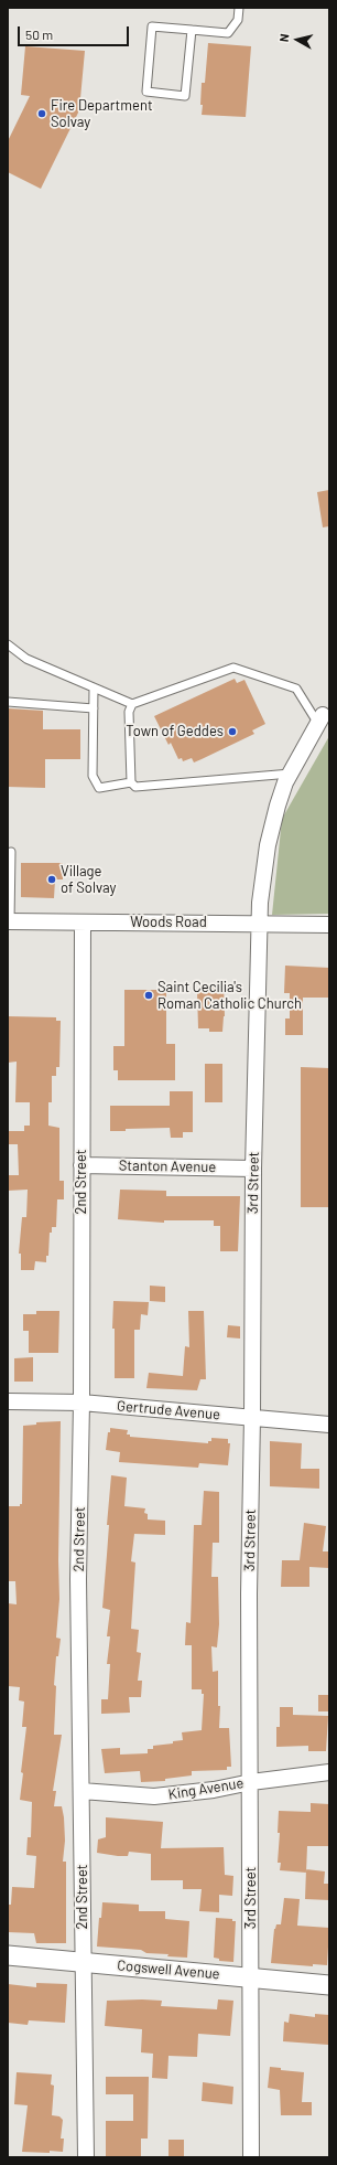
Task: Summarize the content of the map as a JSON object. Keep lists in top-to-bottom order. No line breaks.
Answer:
{"streets":{"street":["Woods Road","Stanton Avenue","2nd Street","3rd Street","Gertrude Avenue","King Avenue","Cogswell Avenue"]},"crossings":[["Woods Road","2nd Street"],["Woods Road","3rd Street"],["Stanton Avenue","2nd Street"],["Stanton Avenue","3rd Street"],["2nd Street","Gertrude Avenue"],["2nd Street","King Avenue"],["2nd Street","Cogswell Avenue"],["3rd Street","Gertrude Avenue"],["3rd Street","King Avenue"],["3rd Street","Cogswell Avenue"]],"places":["Fire Department Solvay","Town of Geddes","Village of Solvay","Saint Cecilia's Roman Catholic Church"],"scale_bar":"50 m","north":"left"}
